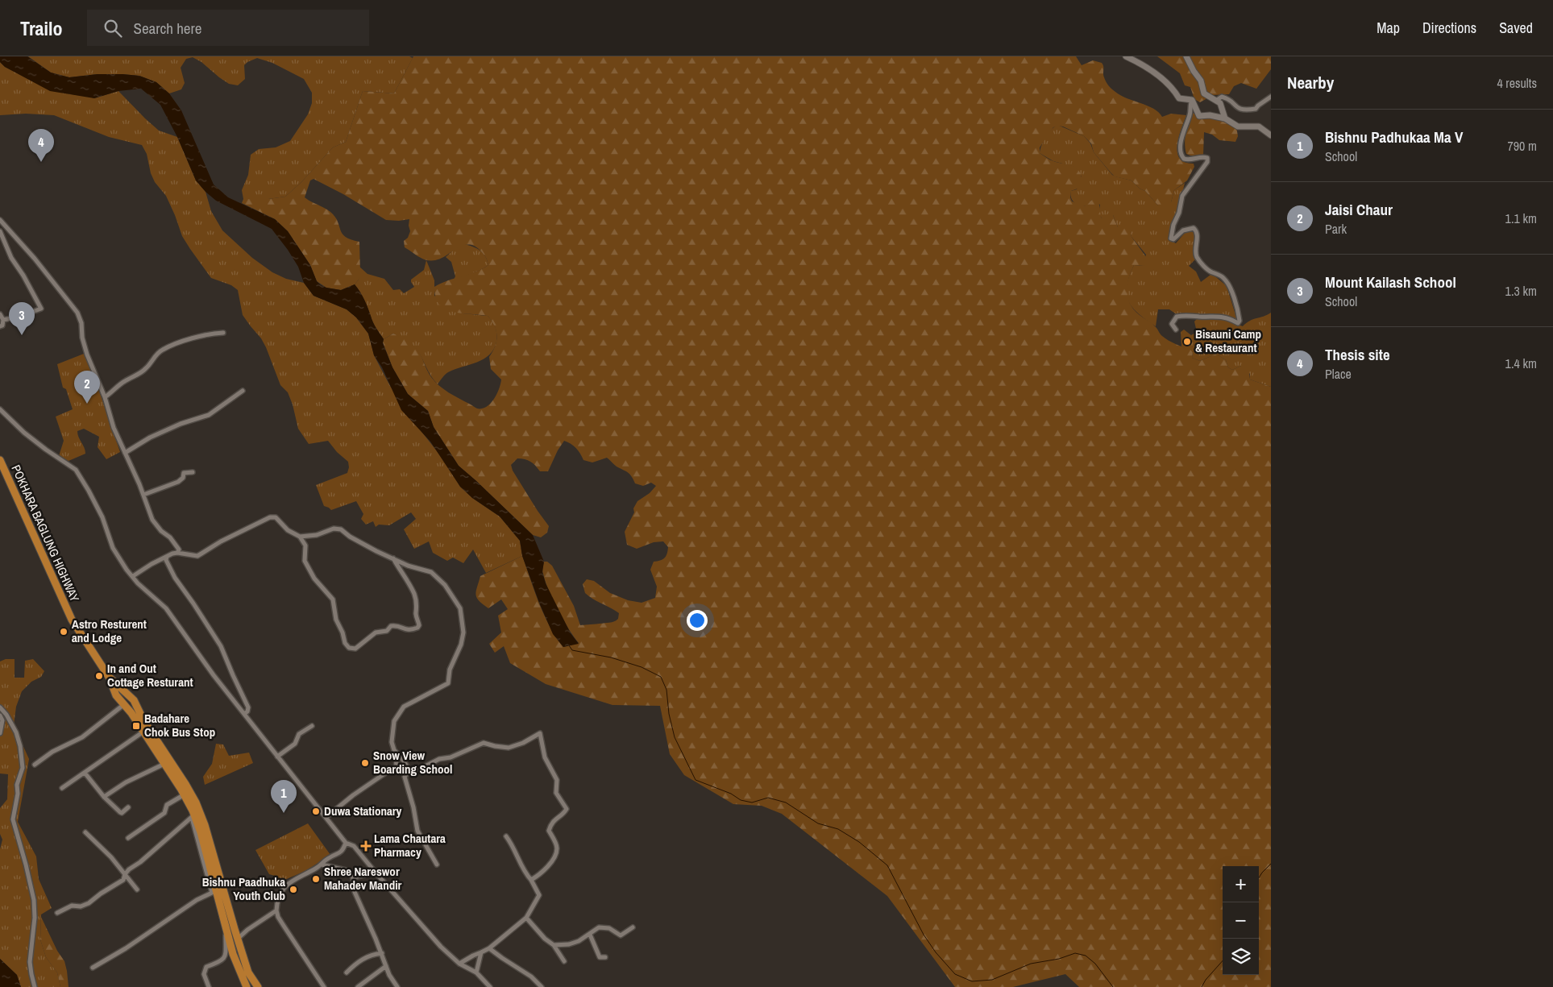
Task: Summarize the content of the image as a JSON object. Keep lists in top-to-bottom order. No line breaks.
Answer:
{"streets":{"highway":["POKHARA BAGLUNG HIGHWAY"]},"places":{"other":["Bisauni Camp & Restaurant","Astro Resturent and Lodge","In and Out Cottage Resturant","Snow View Boarding School","Duwa Stationary","Shree Nareswor Mahadev Mandir","Bishnu Paadhuka Youth Club"],"transit":["Badahare Chok Bus Stop"],"health":["Lama Chautara Pharmacy"]},"page":{"header":"Trailo","search":"Search here","nav":["Map","Directions","Saved"],"heading":["Nearby","4 results"],"list":[{"mark":"1","name":"Bishnu Padhukaa Ma V","note":"School","value":"790 m"},{"mark":"2","name":"Jaisi Chaur","note":"Park","value":"1.1 km"},{"mark":"3","name":"Mount Kailash School","note":"School","value":"1.3 km"},{"mark":"4","name":"Thesis site","note":"Place","value":"1.4 km"}],"pins":["4","3","2","1"],"map_buttons":["+","−"]}}
